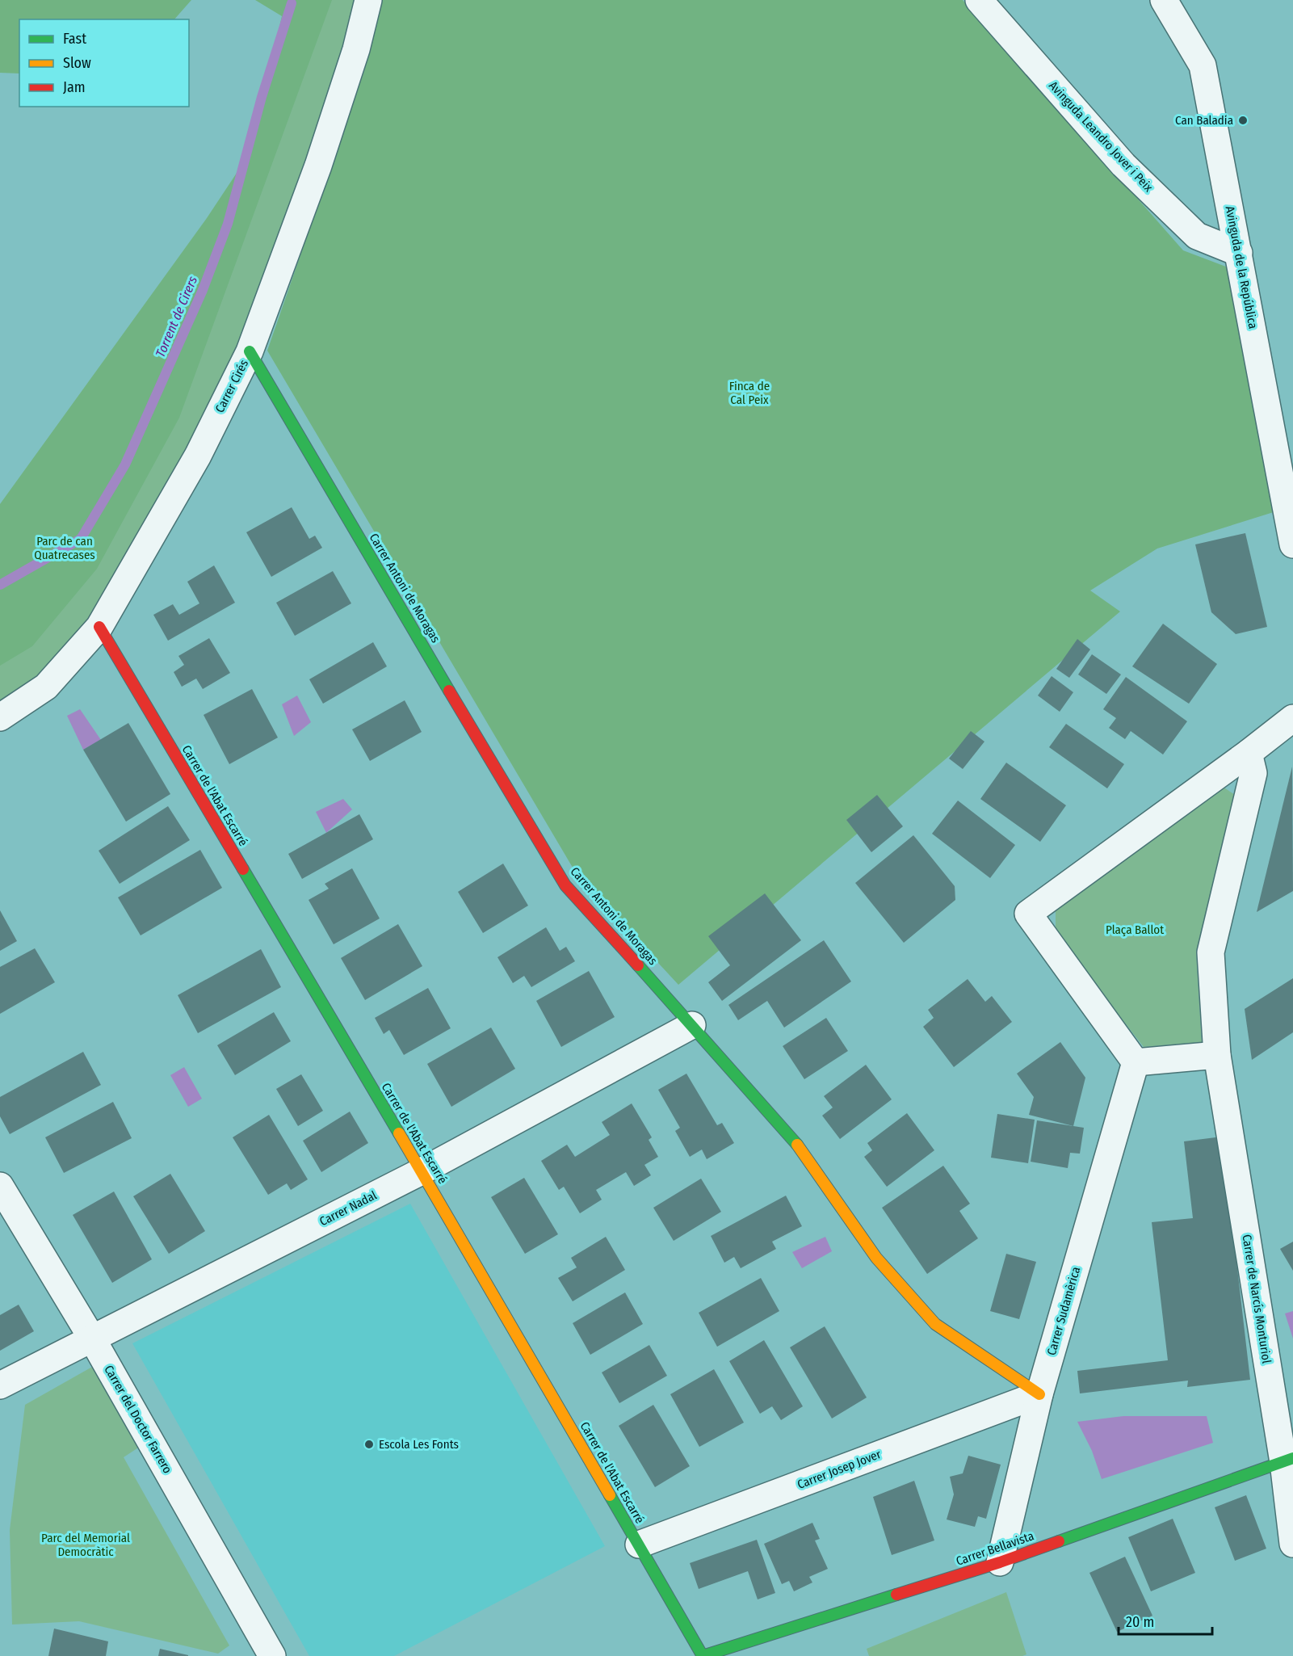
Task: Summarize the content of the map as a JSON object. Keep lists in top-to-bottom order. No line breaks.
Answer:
{"streets":{"street":["Avinguda Leandro Jover i Peix","Avinguda de la República","Carrer Cirés","Carrer Antoni de Moragas","Carrer de l'Abat Escarré","Carrer Nadal","Carrer de Narcís Monturiol","Carrer Sudamèrica","Carrer del Doctor Farrero","Carrer Josep Jover","Carrer Bellavista"]},"crossings":[["Avinguda Leandro Jover i Peix","Avinguda de la República"],["Carrer Cirés","Carrer Antoni de Moragas"],["Carrer Cirés","Carrer de l'Abat Escarré"],["Carrer Antoni de Moragas","Carrer Nadal"],["Carrer Antoni de Moragas","Carrer Sudamèrica"],["Carrer Antoni de Moragas","Carrer Josep Jover"],["Carrer de l'Abat Escarré","Carrer Nadal"],["Carrer de l'Abat Escarré","Carrer Josep Jover"],["Carrer de l'Abat Escarré","Carrer Bellavista"],["Carrer Nadal","Carrer del Doctor Farrero"],["Carrer de Narcís Monturiol","Carrer Bellavista"],["Carrer Sudamèrica","Carrer Josep Jover"],["Carrer Sudamèrica","Carrer Bellavista"]],"water":["Torrent de Cirers"],"parks":["Finca de Cal Peix","Parc de can Quatrecases","Plaça Ballot","Parc del Memorial Democràtic"],"places":["Can Baladia","Escola Les Fonts"],"legend":["Fast","Slow","Jam"],"scale_bar":"20 m"}
